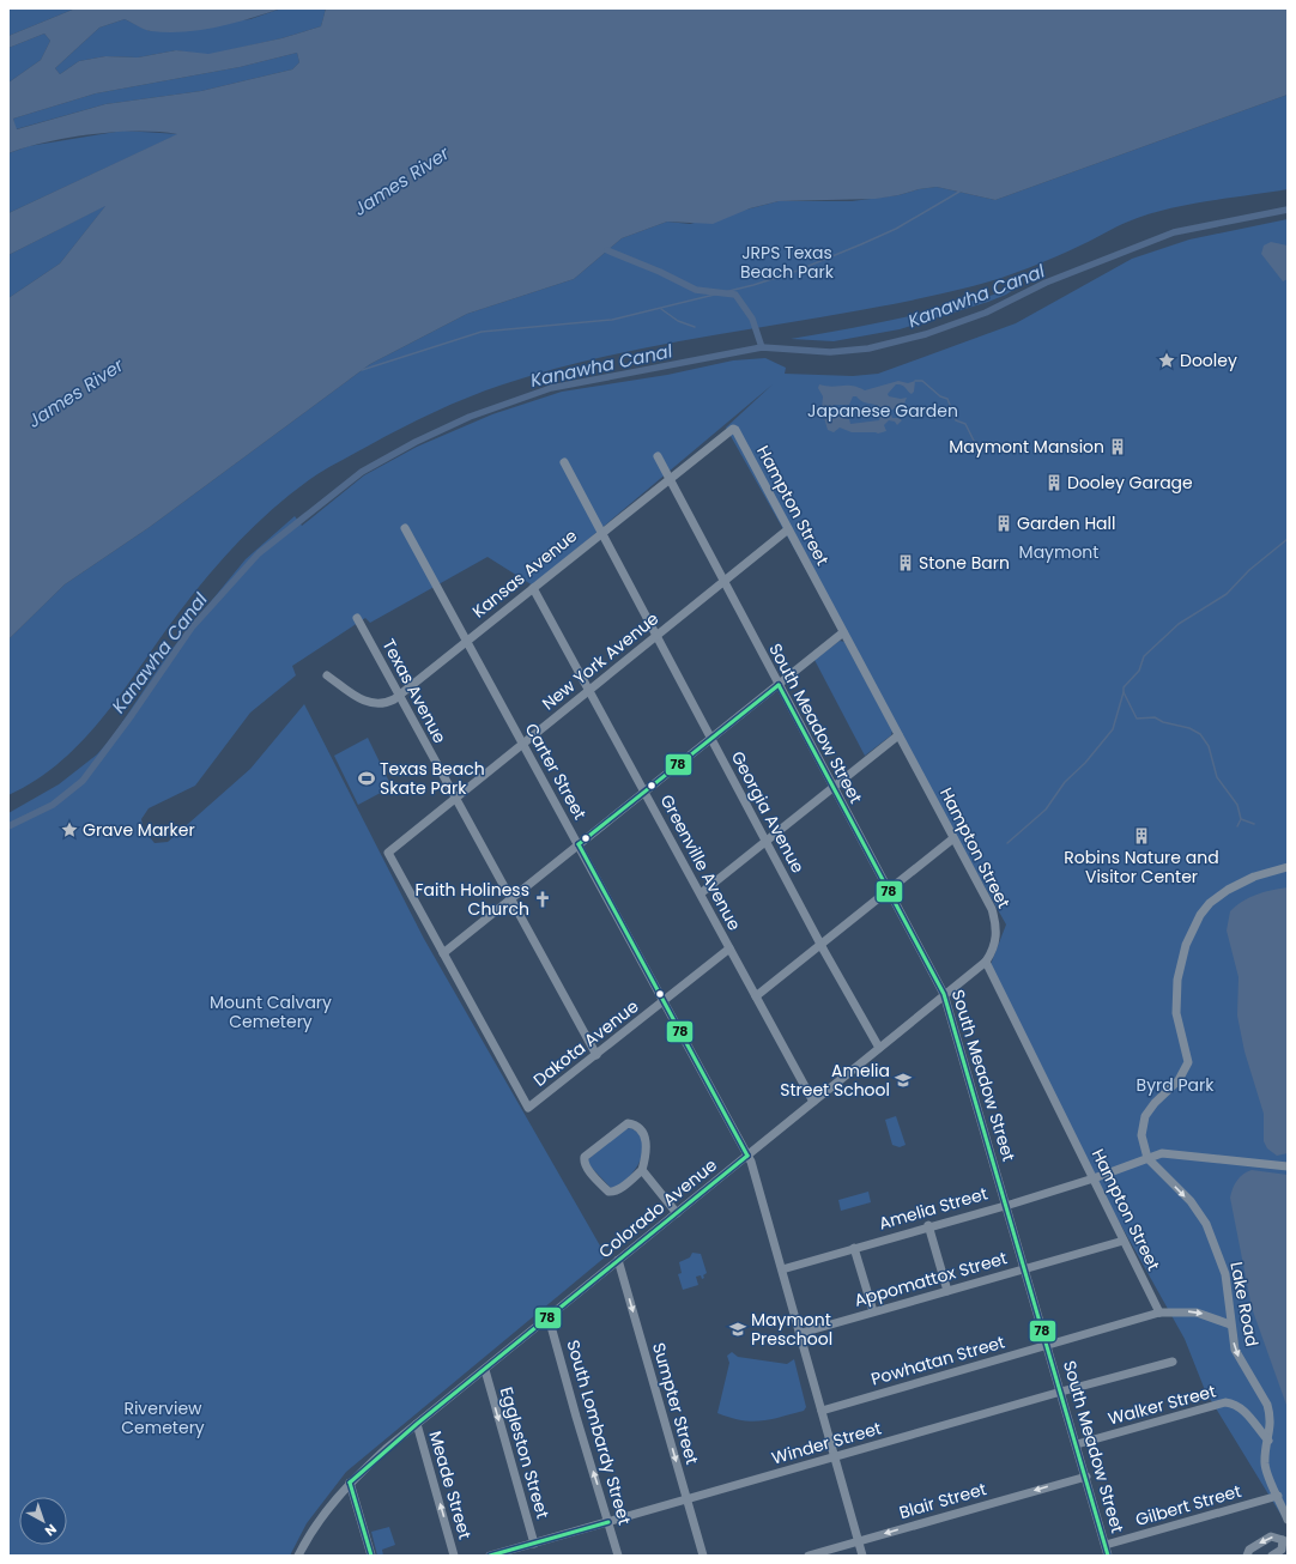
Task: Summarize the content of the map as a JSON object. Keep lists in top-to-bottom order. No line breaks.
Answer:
{"streets":{"street":["Hampton Street","Kansas Avenue","New York Avenue","Texas Avenue","South Meadow Street","Carter Street","Georgia Avenue","Greenville Avenue","Dakota Avenue","Colorado Avenue","Amelia Street","Appomattox Street","Lake Road","Powhatan Street","Sumpter Street","Walker Street","South Lombardy Street","Winder Street","Eggleston Street","Meade Street","Blair Street","Gilbert Street"]},"crossings":[["Hampton Street","Kansas Avenue"],["Hampton Street","New York Avenue"],["Hampton Street","Colorado Avenue"],["Hampton Street","Amelia Street"],["Hampton Street","Appomattox Street"],["Hampton Street","Powhatan Street"],["Kansas Avenue","Texas Avenue"],["Kansas Avenue","South Meadow Street"],["Kansas Avenue","Carter Street"],["Kansas Avenue","Georgia Avenue"],["Kansas Avenue","Greenville Avenue"],["New York Avenue","Texas Avenue"],["New York Avenue","South Meadow Street"],["New York Avenue","Carter Street"],["New York Avenue","Georgia Avenue"],["New York Avenue","Greenville Avenue"],["New York Avenue","Dakota Avenue"],["Texas Avenue","Dakota Avenue"],["South Meadow Street","Colorado Avenue"],["South Meadow Street","Amelia Street"],["South Meadow Street","Appomattox Street"],["South Meadow Street","Powhatan Street"],["South Meadow Street","Walker Street"],["South Meadow Street","Winder Street"],["South Meadow Street","Blair Street"],["South Meadow Street","Gilbert Street"],["Carter Street","Dakota Avenue"],["Carter Street","Colorado Avenue"],["Carter Street","Amelia Street"],["Carter Street","Appomattox Street"],["Carter Street","Powhatan Street"],["Carter Street","Winder Street"],["Carter Street","Blair Street"],["Georgia Avenue","Colorado Avenue"],["Greenville Avenue","Dakota Avenue"],["Greenville Avenue","Colorado Avenue"],["Colorado Avenue","Sumpter Street"],["Colorado Avenue","South Lombardy Street"],["Colorado Avenue","Eggleston Street"],["Colorado Avenue","Meade Street"],["Amelia Street","Lake Road"],["Lake Road","Powhatan Street"],["Lake Road","Walker Street"],["Lake Road","Gilbert Street"],["Sumpter Street","Winder Street"],["South Lombardy Street","Winder Street"],["Winder Street","Eggleston Street"]],"one_way":["Lake Road","Sumpter Street","South Lombardy Street","Eggleston Street","Meade Street","Blair Street"],"water":["James River","Kanawha Canal"],"parks":["JRPS Texas Beach Park","Japanese Garden","Maymont","Mount Calvary Cemetery","Byrd Park","Riverview Cemetery"],"places":{"place":["Dooley","Grave Marker"],"building":["Maymont Mansion","Dooley Garage","Garden Hall","Stone Barn","Robins Nature and Visitor Center"],"sports":["Texas Beach Skate Park"],"church":["Faith Holiness Church"],"school or university":["Amelia Street School","Maymont Preschool"]},"lines":["transit line 78"],"north":"bottom right"}
